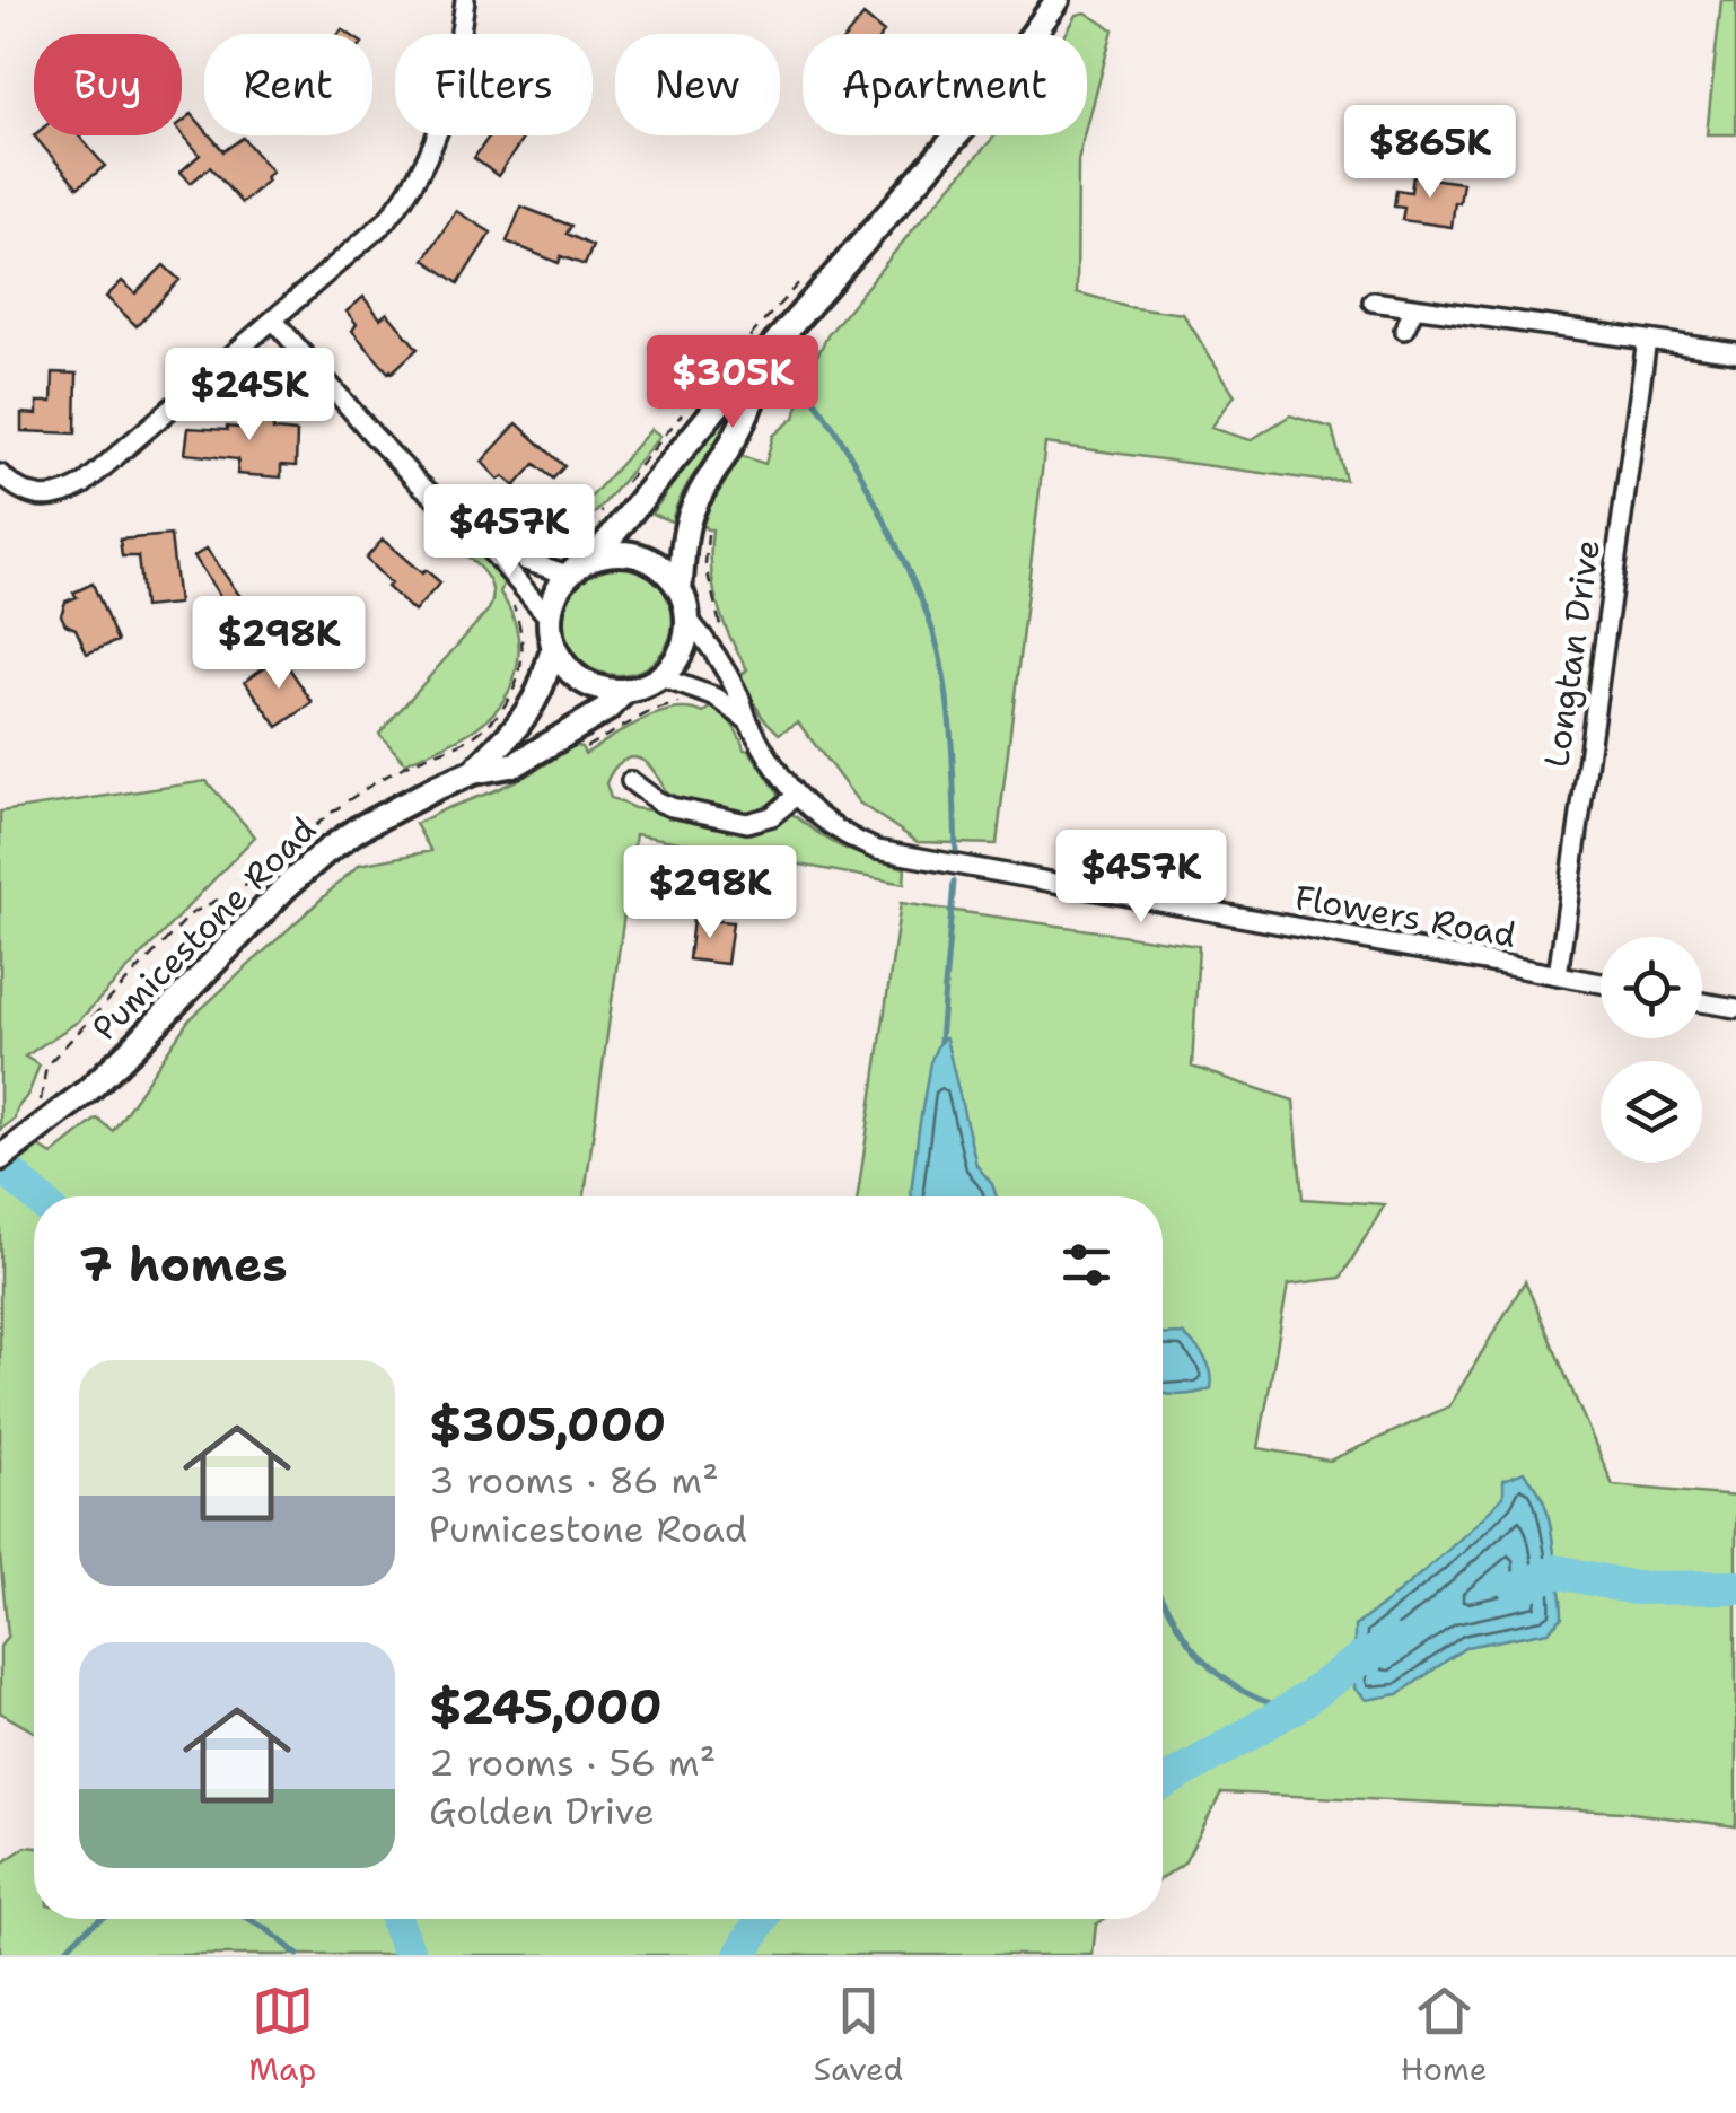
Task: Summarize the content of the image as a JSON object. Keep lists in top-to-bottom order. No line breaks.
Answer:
{"streets":{"main road":["Pumicestone Road"],"street":["Longtan Drive","Flowers Road"]},"crossings":[["Longtan Drive","Flowers Road"],["Flowers Road","Pumicestone Road"]],"page":{"chip":["Buy","Rent","Filters","New","Apartment"],"price":["$865K","$305K","$245K","$457K","$298K","$457K","$298K"],"heading":"7 homes","list":[{"name":"$305,000","note":"3 rooms · 86 m² · Pumicestone Road"},{"name":"$245,000","note":"2 rooms · 56 m² · Golden Drive"}],"tabs":["Map","Saved","Home"]}}
